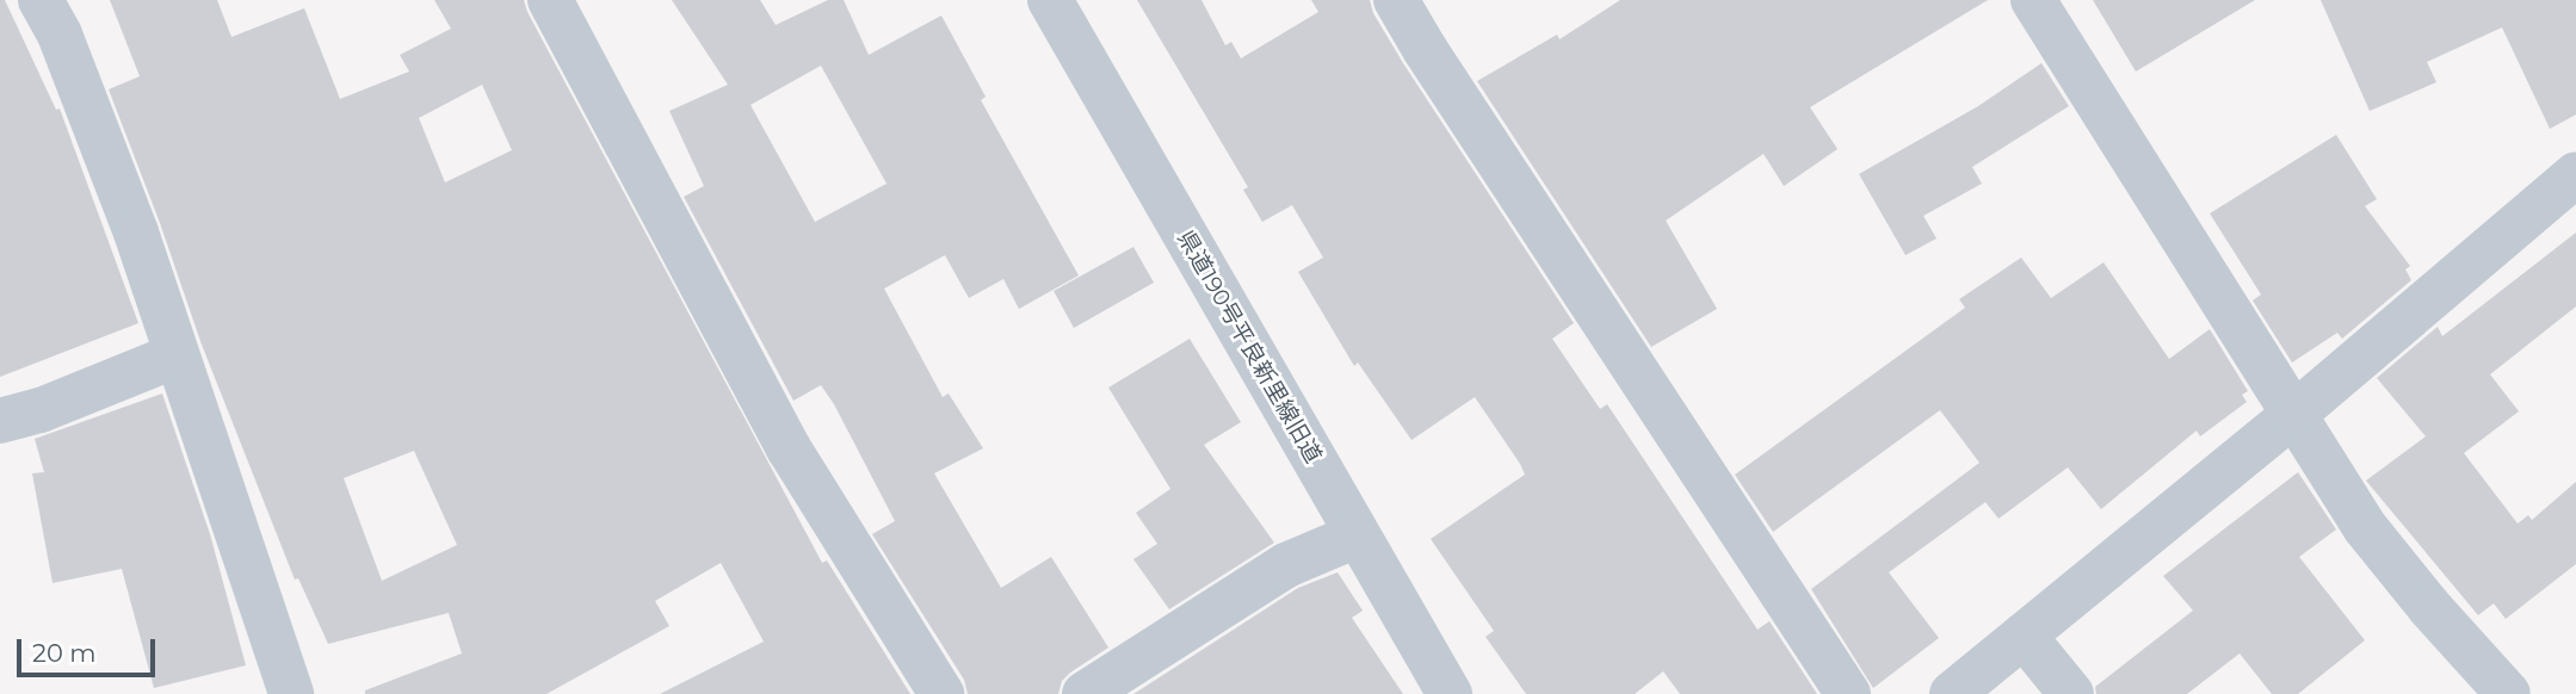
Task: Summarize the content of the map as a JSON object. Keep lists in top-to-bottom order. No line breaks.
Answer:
{"streets":{"street":["県道190号平良新里線旧道"]},"scale_bar":"20 m"}
